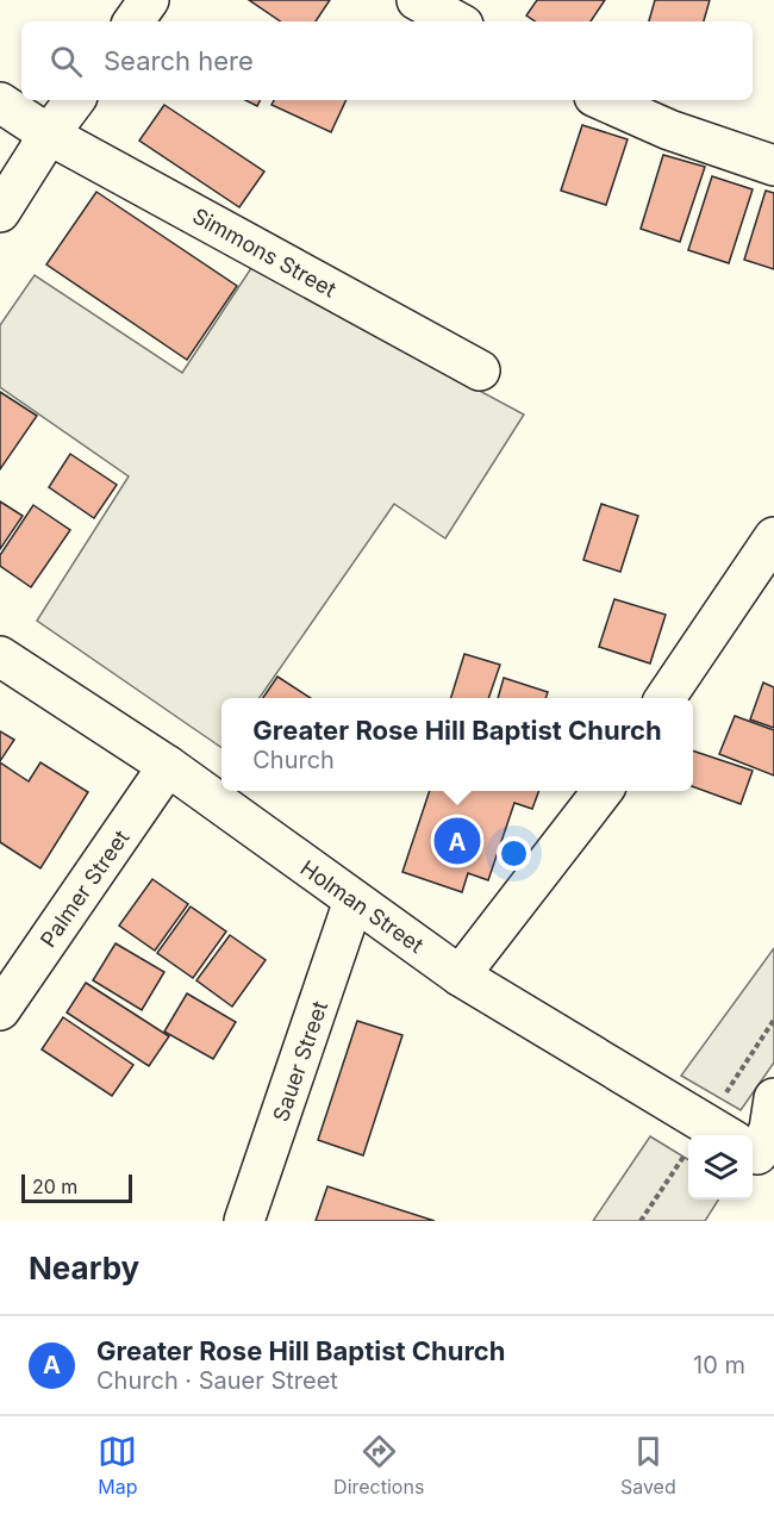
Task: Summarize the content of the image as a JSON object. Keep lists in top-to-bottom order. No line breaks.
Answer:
{"streets":{"street":["Simmons Street","Palmer Street","Holman Street","Sauer Street"]},"crossings":[["Palmer Street","Holman Street"],["Holman Street","Sauer Street"]],"scale_bar":"20 m","page":{"search":"Search here","popup":["Greater Rose Hill Baptist Church","Church"],"pins":"A","scale":"20 m","heading":"Nearby","list":[{"mark":"A","name":"Greater Rose Hill Baptist Church","note":"Church · Sauer Street","value":"10 m"}],"nav":["Map","Directions","Saved"]}}
